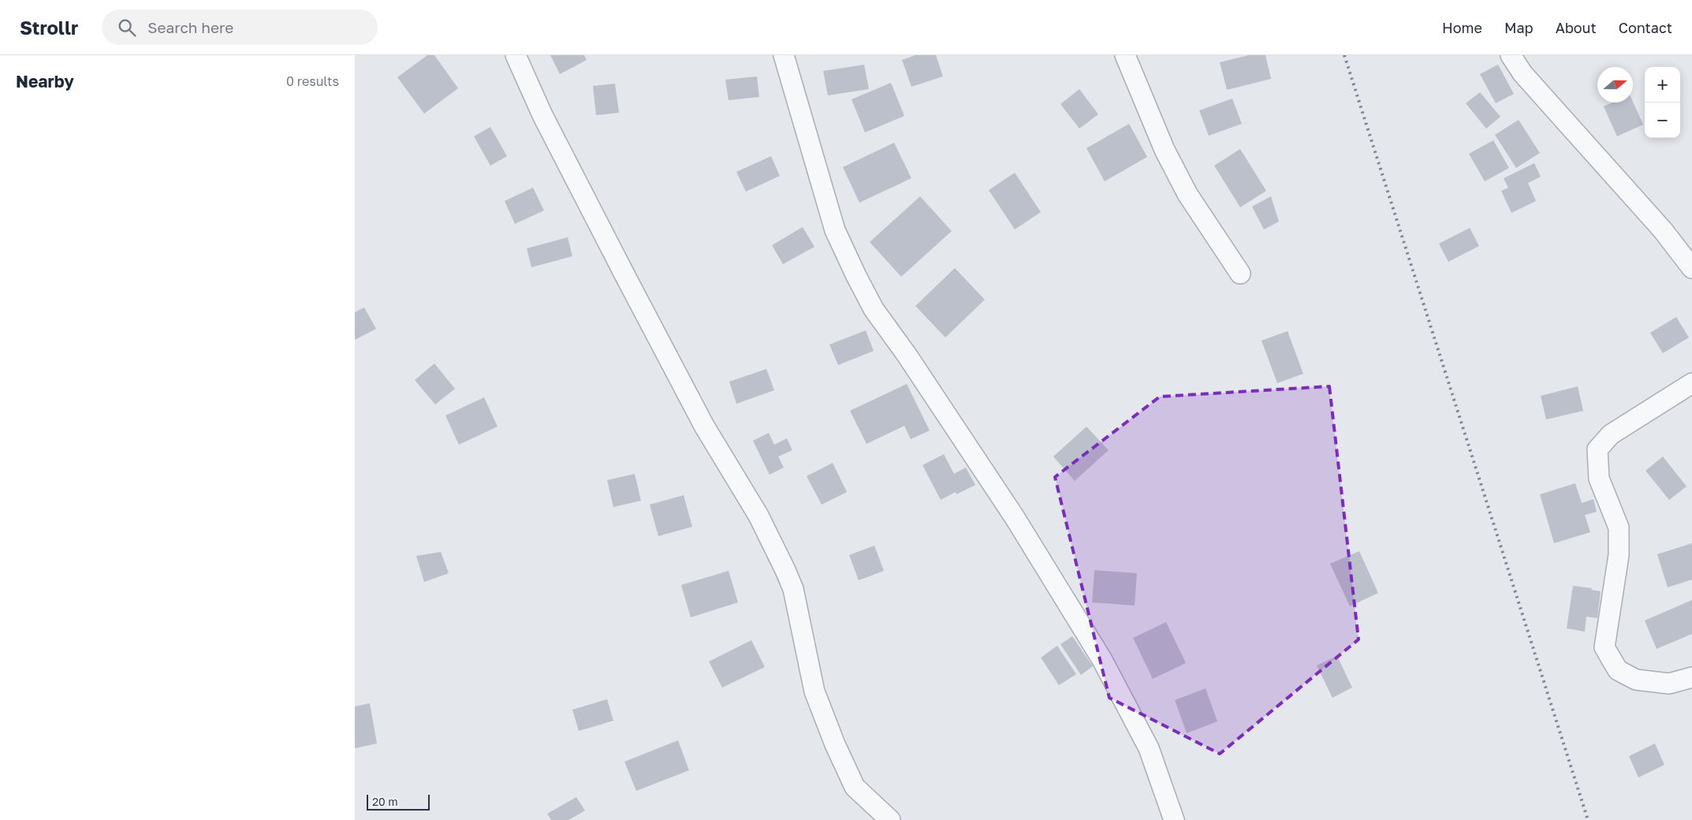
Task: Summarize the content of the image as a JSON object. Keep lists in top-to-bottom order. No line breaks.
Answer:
{"scale_bar":"20 m","north":"right","page":{"header":"Strollr","search":"Search here","nav":["Home","Map","About","Contact"],"heading":["Nearby","0 results"],"map_buttons":["+","−"],"scale":"20 m"}}
